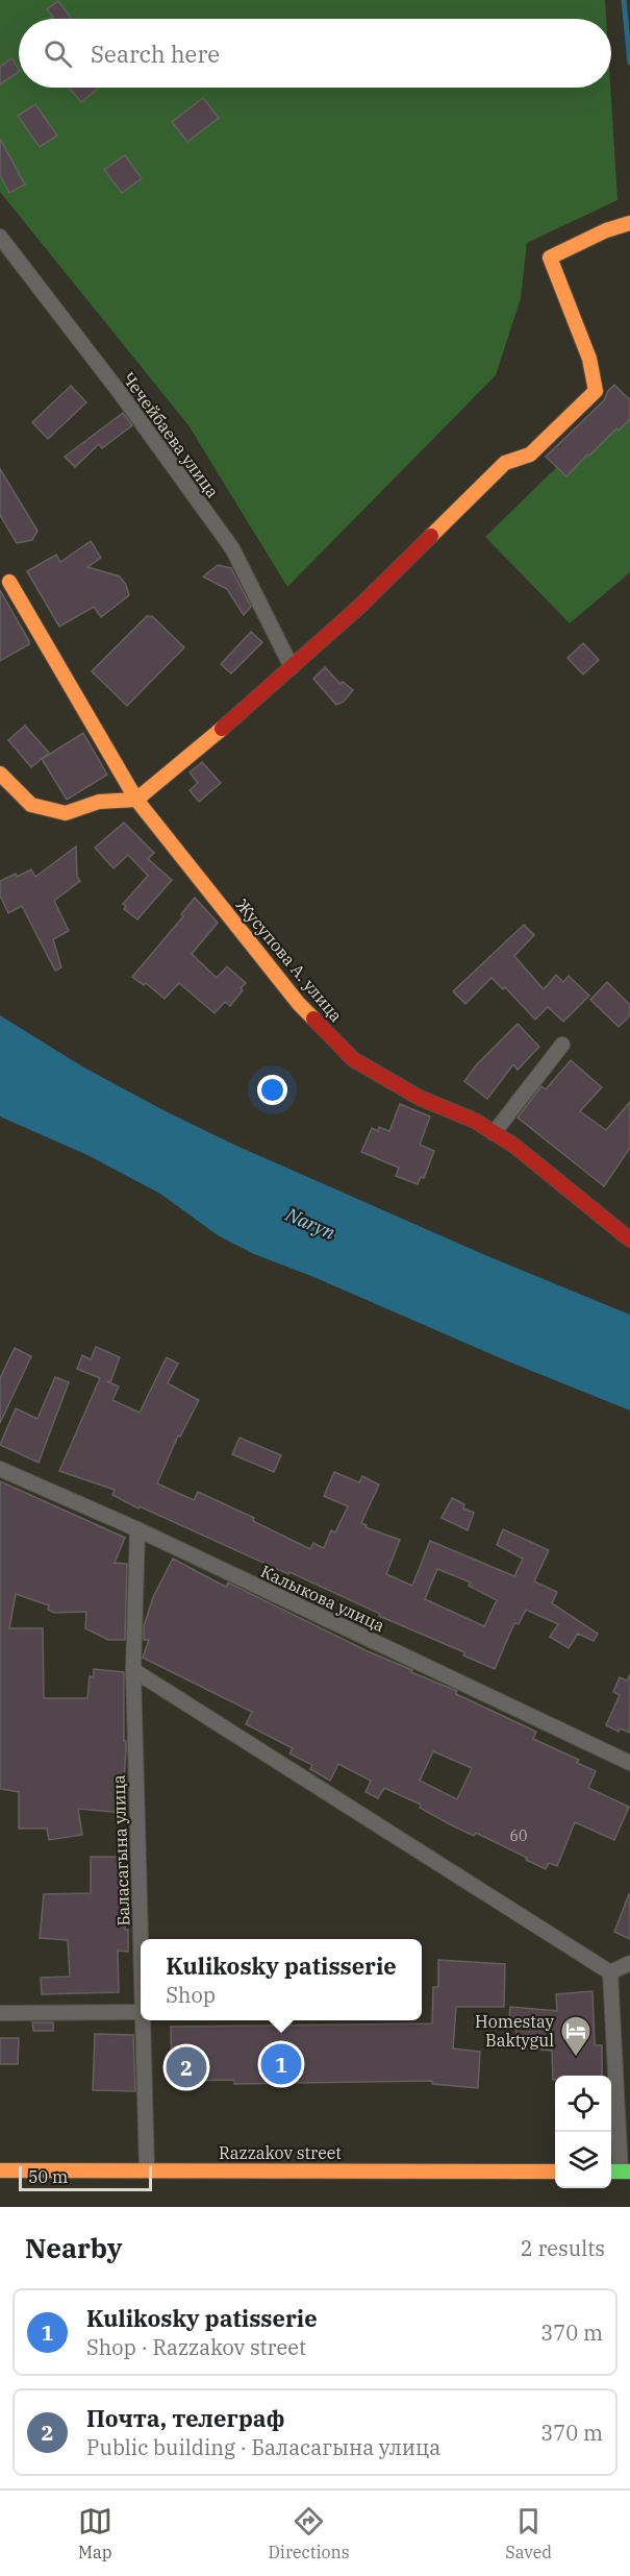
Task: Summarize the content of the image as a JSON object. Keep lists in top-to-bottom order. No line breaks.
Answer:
{"streets":{"main road":["Жусупова А. улица","Razzakov street"],"street":["Чечейбаева улица","Калыкова улица","Баласагына улица"]},"crossings":[["Калыкова улица","Баласагына улица"],["Баласагына улица","Razzakov street"]],"water":["Naryn"],"places":{"hotel":["Homestay Baktygul"]},"house_numbers":["60"],"scale_bar":"50 m","page":{"search":"Search here","popup":["Kulikosky patisserie","Shop"],"pins":["1","2"],"scale":"50 m","heading":["Nearby","2 results"],"list":[{"mark":"1","name":"Kulikosky patisserie","note":"Shop · Razzakov street","value":"370 m"},{"mark":"2","name":"Почта, телеграф","note":"Public building · Баласагына улица","value":"370 m"}],"nav":["Map","Directions","Saved"]}}
